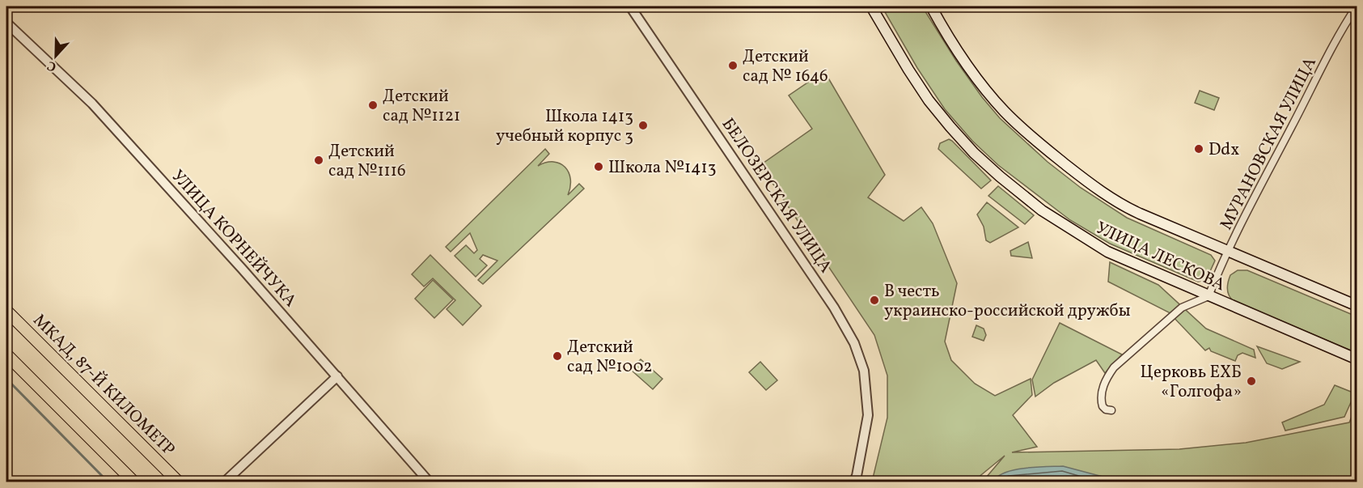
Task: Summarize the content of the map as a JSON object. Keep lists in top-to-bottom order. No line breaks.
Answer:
{"streets":{"highway":["МКАД, 87-Й КИЛОМЕТР"],"main road":["УЛИЦА ЛЕСКОВА"],"street":["МУРАНОВСКАЯ УЛИЦА","БЕЛОЗЕРСКАЯ УЛИЦА","УЛИЦА КОРНЕЙЧУКА"]},"crossings":[["МУРАНОВСКАЯ УЛИЦА","УЛИЦА ЛЕСКОВА"]],"places":["Детский сад № 1646","Детский сад №1121","Школа 1413 учебный корпус 3","Ddx","Детский сад №1116","Школа №1413","В честь украинско-российской дружбы","Детский сад №1002","Церковь ЕХБ «Голгофа»"],"north":"bottom"}
